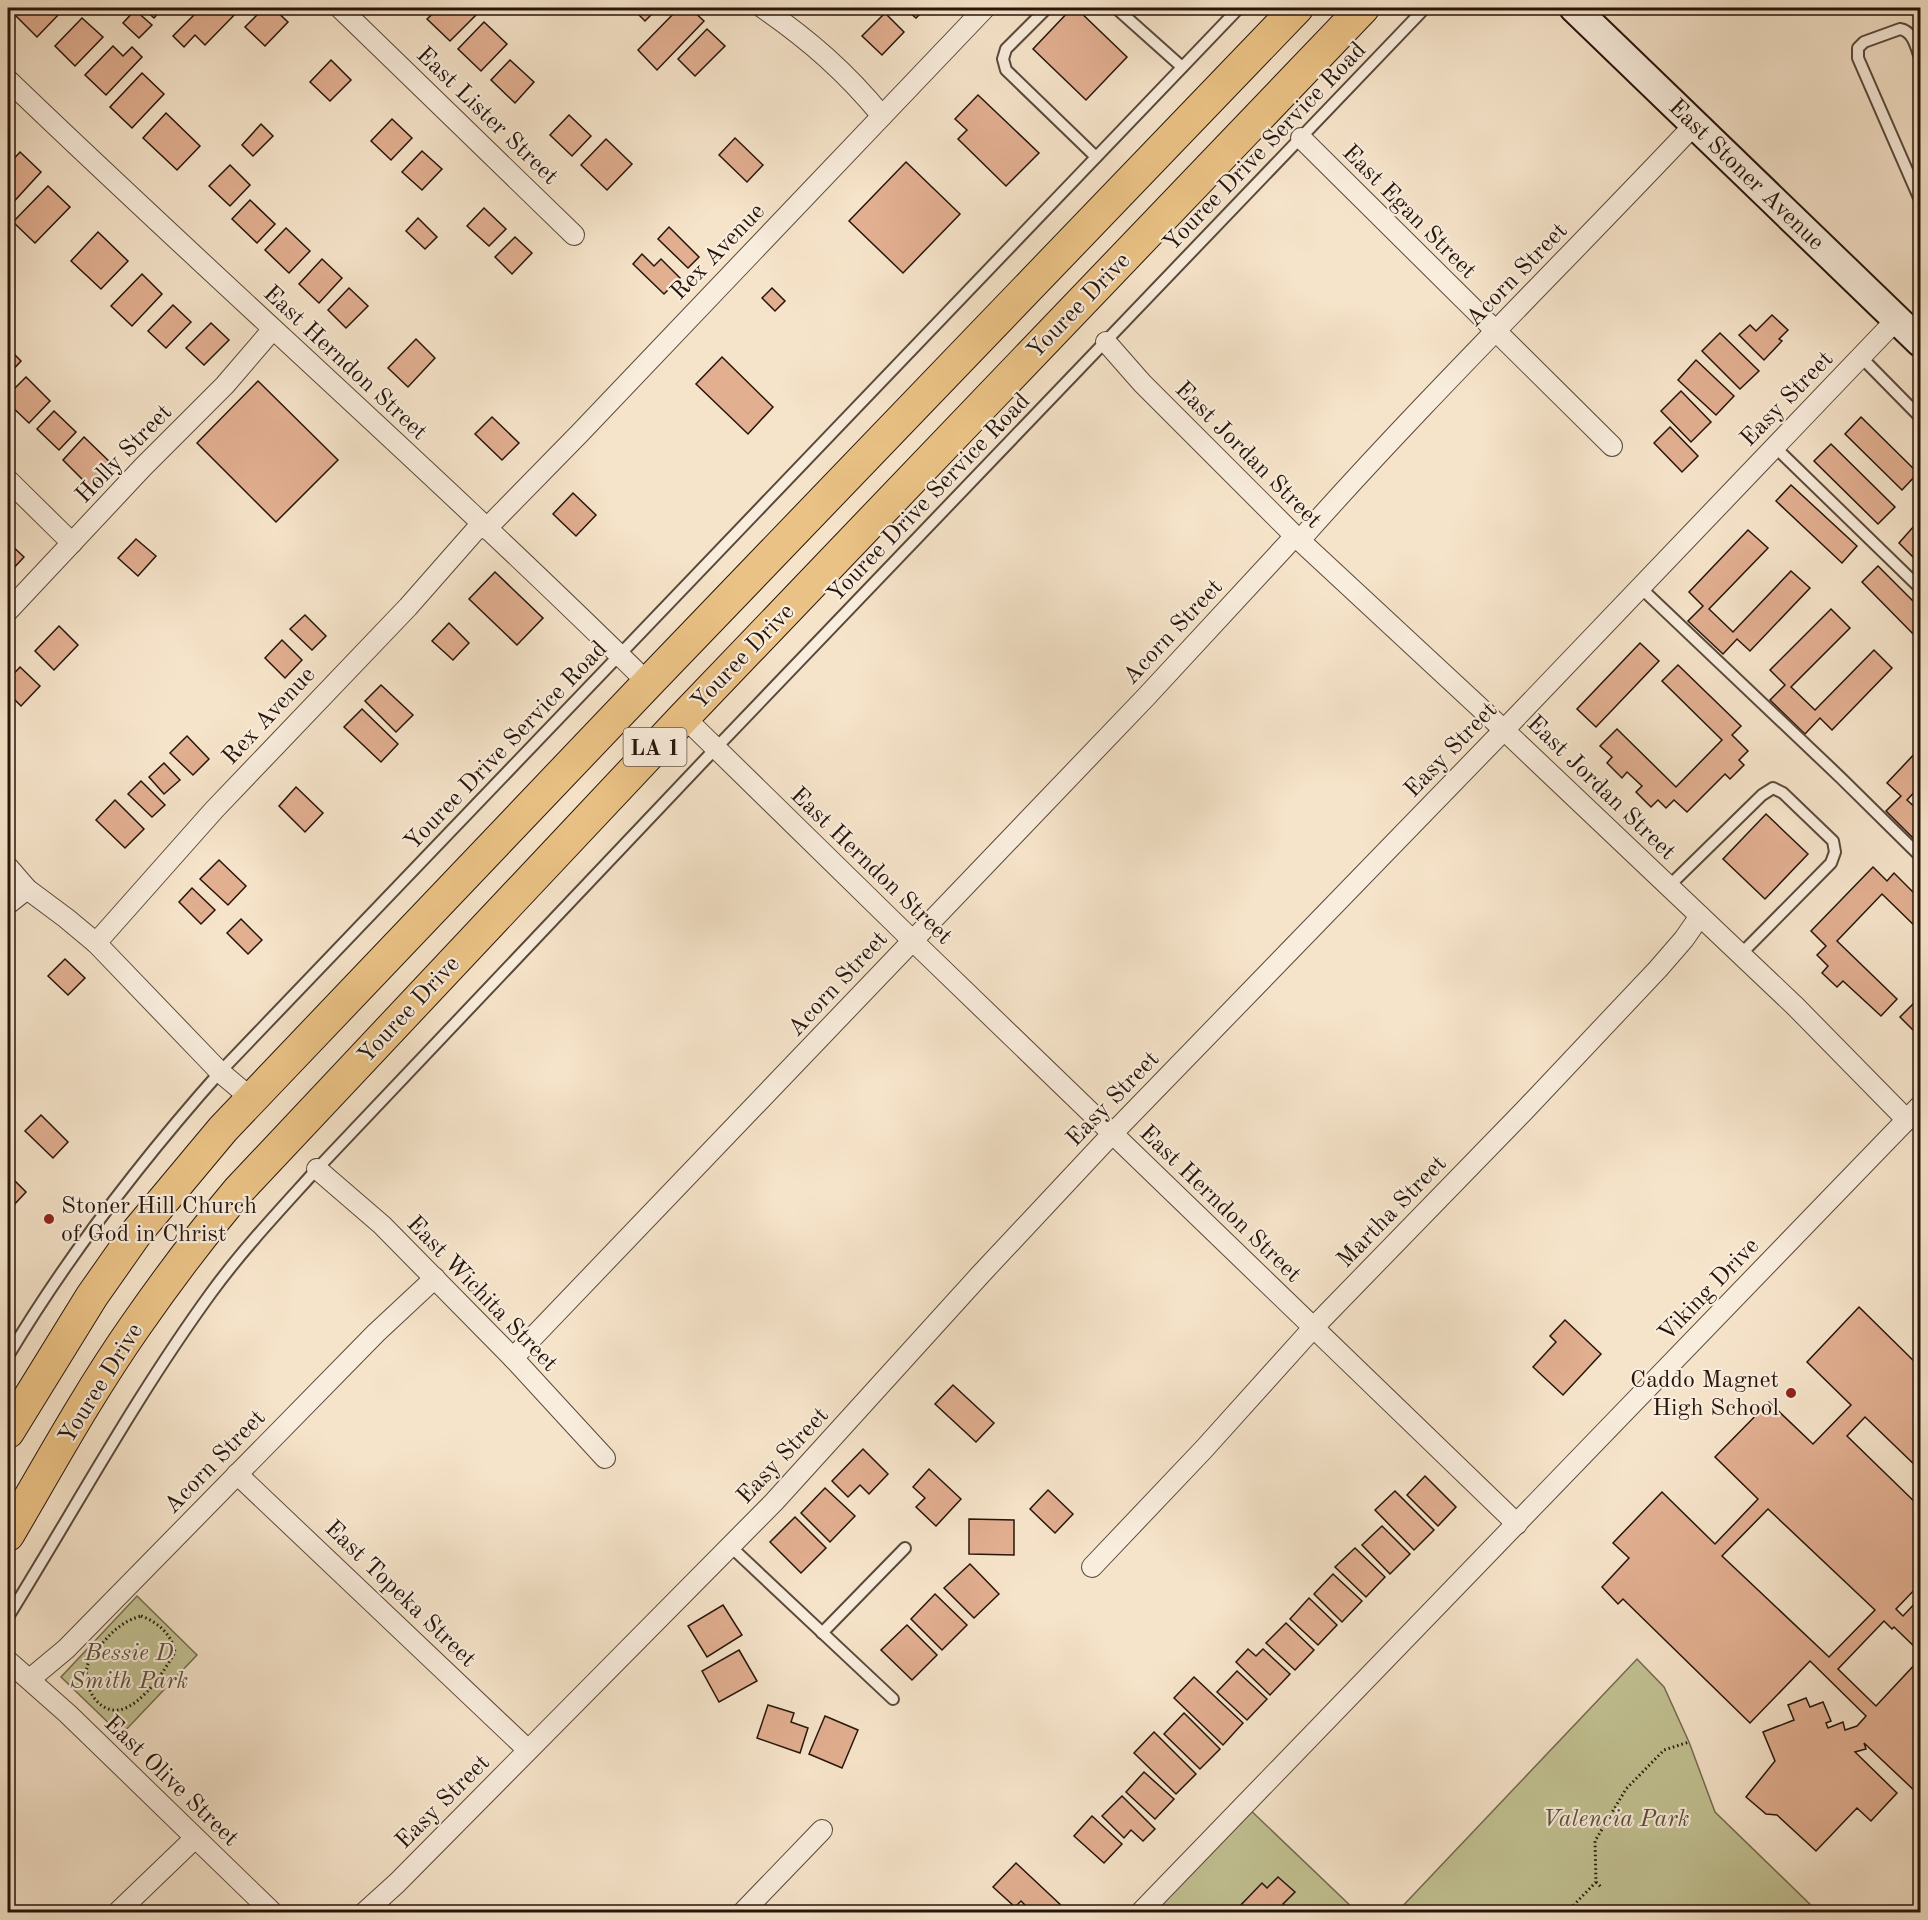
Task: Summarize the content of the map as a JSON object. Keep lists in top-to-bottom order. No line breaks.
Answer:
{"streets":{"main road":["Youree Drive","LA 1"],"street":["East Lister Street","East Stoner Avenue","East Egan Street","Rex Avenue","Acorn Street","East Herndon Street","Easy Street","Holly Street","East Jordan Street","Martha Street","Viking Drive","East Wichita Street","East Topeka Street","East Olive Street"],"lane":["Youree Drive Service Road"]},"crossings":[["Youree Drive Service Road","East Egan Street"],["Youree Drive Service Road","East Herndon Street"],["Youree Drive Service Road","East Jordan Street"],["Youree Drive Service Road","East Wichita Street"],["East Stoner Avenue","Acorn Street"],["East Stoner Avenue","Easy Street"],["East Egan Street","Acorn Street"],["Rex Avenue","East Herndon Street"],["Acorn Street","East Herndon Street"],["Acorn Street","East Jordan Street"],["Acorn Street","East Wichita Street"],["Acorn Street","East Topeka Street"],["Acorn Street","East Olive Street"],["Youree Drive","East Herndon Street"],["East Herndon Street","Easy Street"],["East Herndon Street","Holly Street"],["East Herndon Street","Martha Street"],["East Herndon Street","Viking Drive"],["Easy Street","East Jordan Street"],["Easy Street","East Topeka Street"],["East Jordan Street","Martha Street"],["East Jordan Street","Viking Drive"]],"parks":["Bessie D Smith Park","Valencia Park"],"places":["Stoner Hill Church of God in Christ","Caddo Magnet High School"]}
